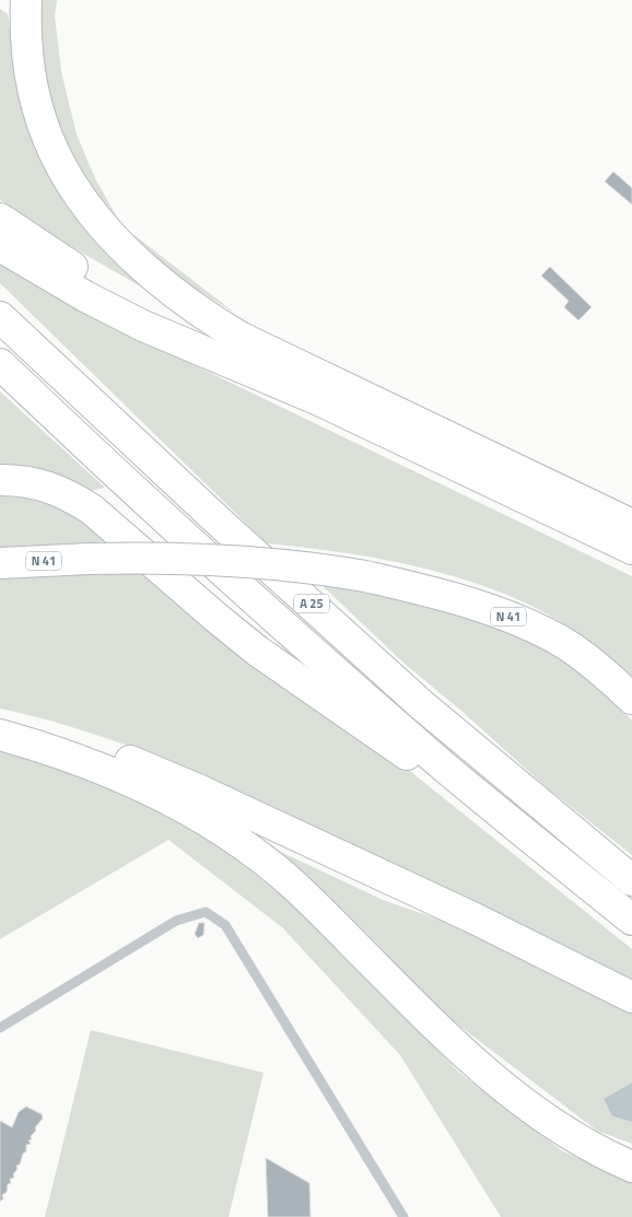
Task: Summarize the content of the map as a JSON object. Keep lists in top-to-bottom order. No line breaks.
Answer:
{"streets":{"highway":["N 41","A 25"]}}
